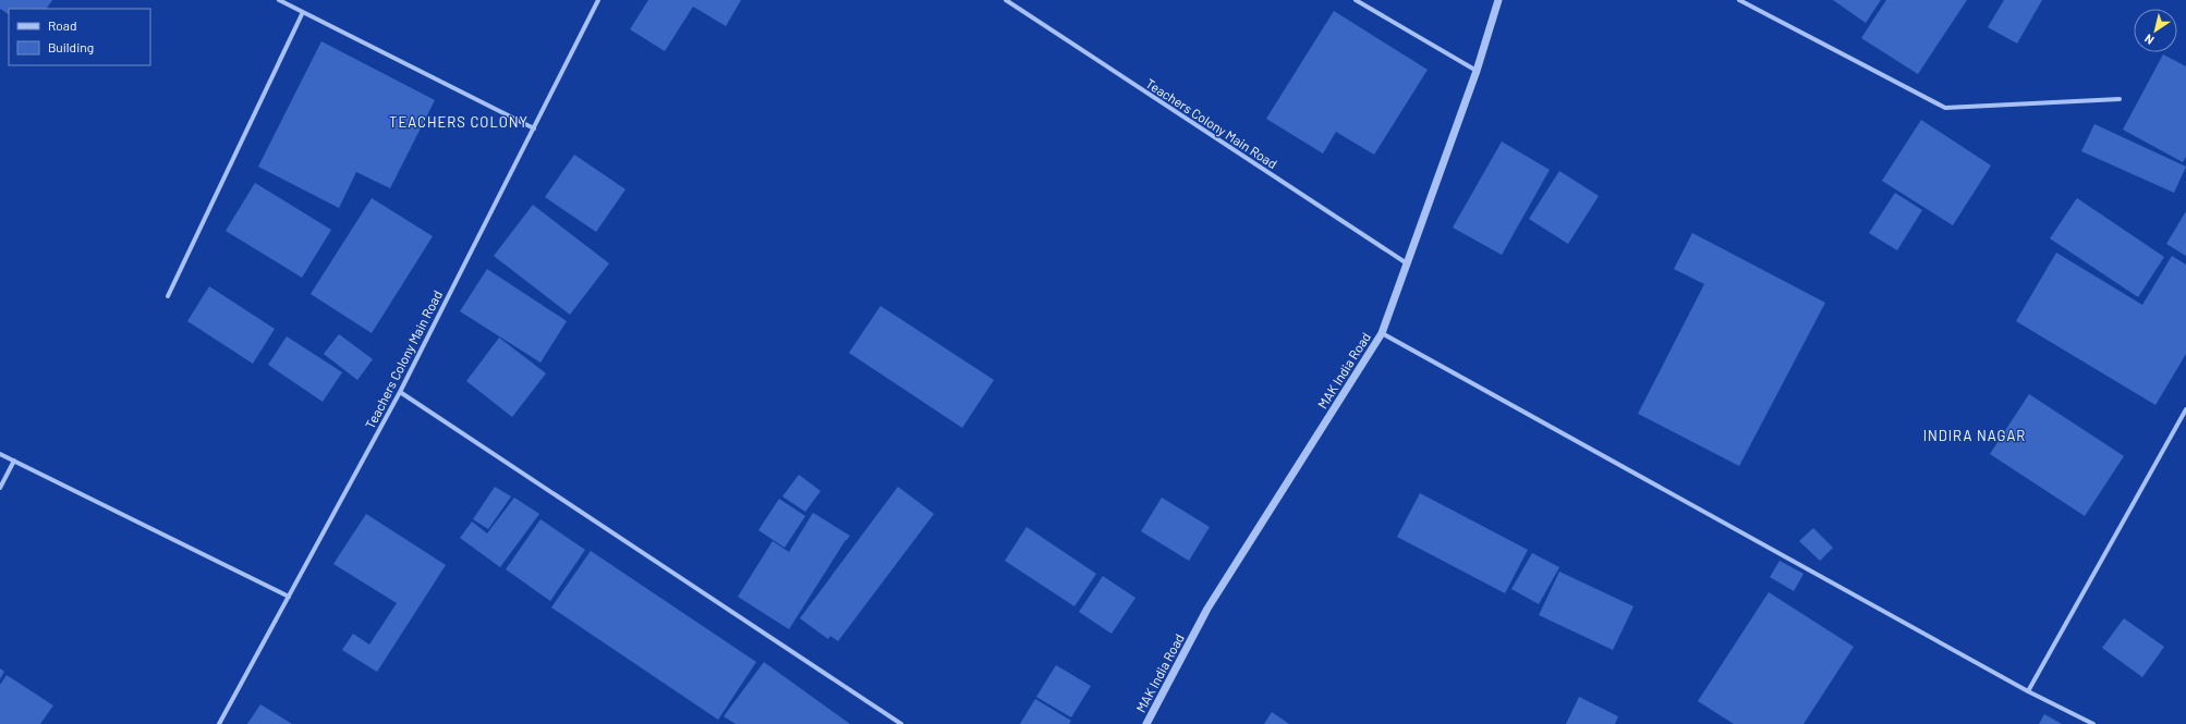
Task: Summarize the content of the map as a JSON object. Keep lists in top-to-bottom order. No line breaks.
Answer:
{"streets":{"street":["Teachers Colony Main Road","MAK India Road"]},"crossings":[["Teachers Colony Main Road","MAK India Road"]],"districts":["TEACHERS COLONY","INDIRA NAGAR"],"legend":["Road","Building"],"north":"bottom left"}
